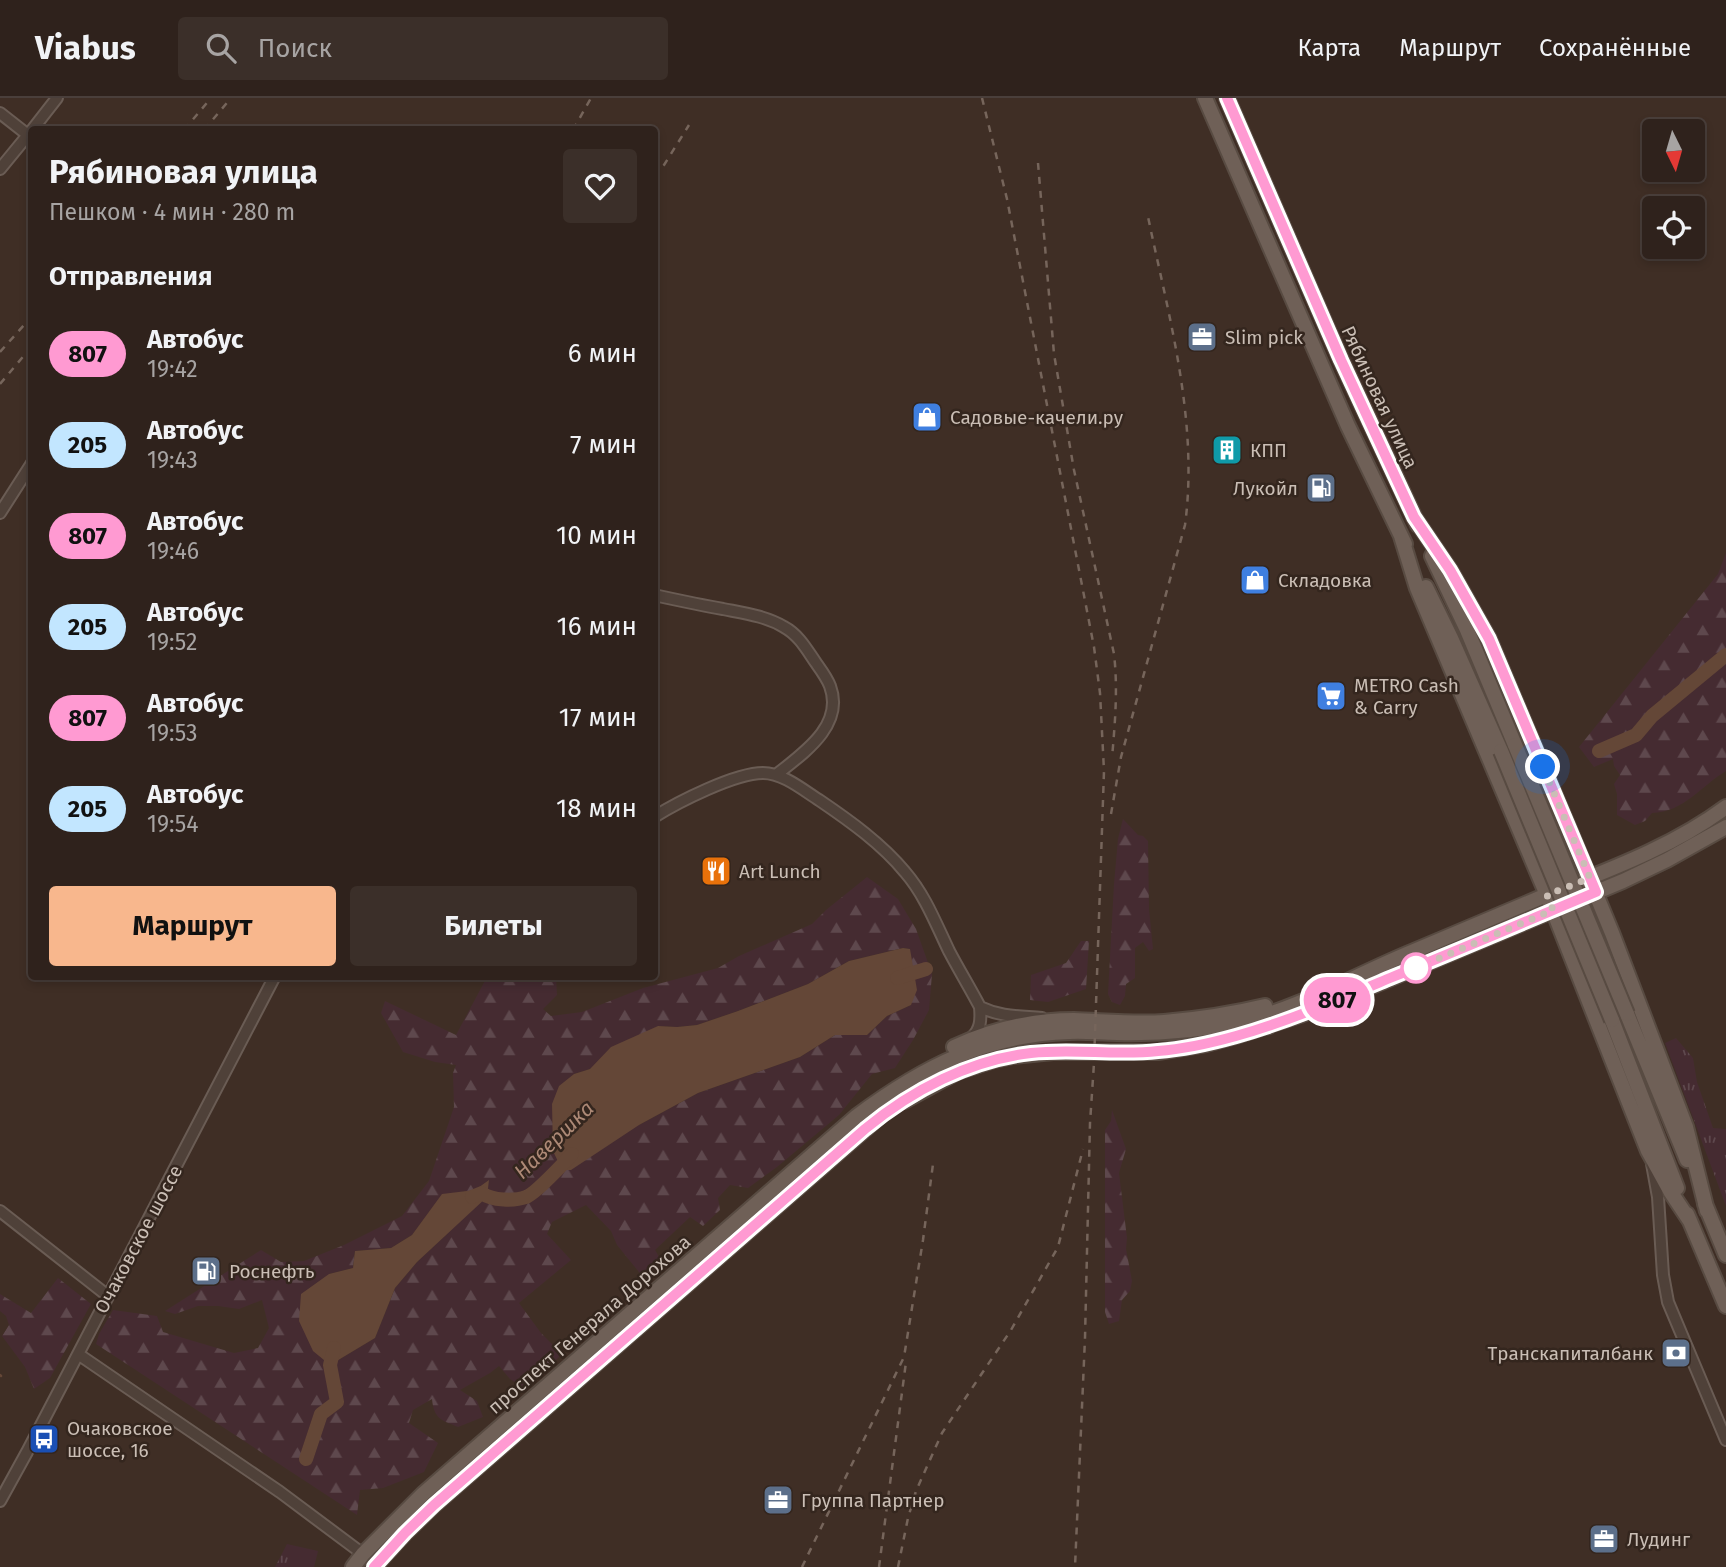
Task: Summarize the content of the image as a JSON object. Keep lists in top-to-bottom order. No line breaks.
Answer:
{"streets":{"main road":["Рябиновая улица","проспект Генерала Дорохова"],"street":["Очаковское шоссе"]},"water":["Навершка"],"places":{"office":["Slim pick","Группа Партнер","Лудинг"],"shop":["Садовые-качели.ру","Складовка"],"building":["КПП"],"fuel station":["Лукойл","Роснефть"],"supermarket":["METRO Cash & Carry"],"restaurant":["Art Lunch"],"bank":["Транскапиталбанк"],"bus stop":["Очаковское шоссе, 16"]},"lines":["bus line 807"],"north":"bottom","page":{"header":"Viabus","search":"Поиск","nav":["Карта","Маршрут","Сохранённые"],"on_map":"807","heading":[["Рябиновая улица","Пешком · 4 мин · 280 m"],"Отправления"],"list":[{"mark":"807","name":"Автобус","note":"19:42","value":"6 мин"},{"mark":"205","name":"Автобус","note":"19:43","value":"7 мин"},{"mark":"807","name":"Автобус","note":"19:46","value":"10 мин"},{"mark":"205","name":"Автобус","note":"19:52","value":"16 мин"},{"mark":"807","name":"Автобус","note":"19:53","value":"17 мин"},{"mark":"205","name":"Автобус","note":"19:54","value":"18 мин"}],"buttons":["Маршрут","Билеты"]}}
